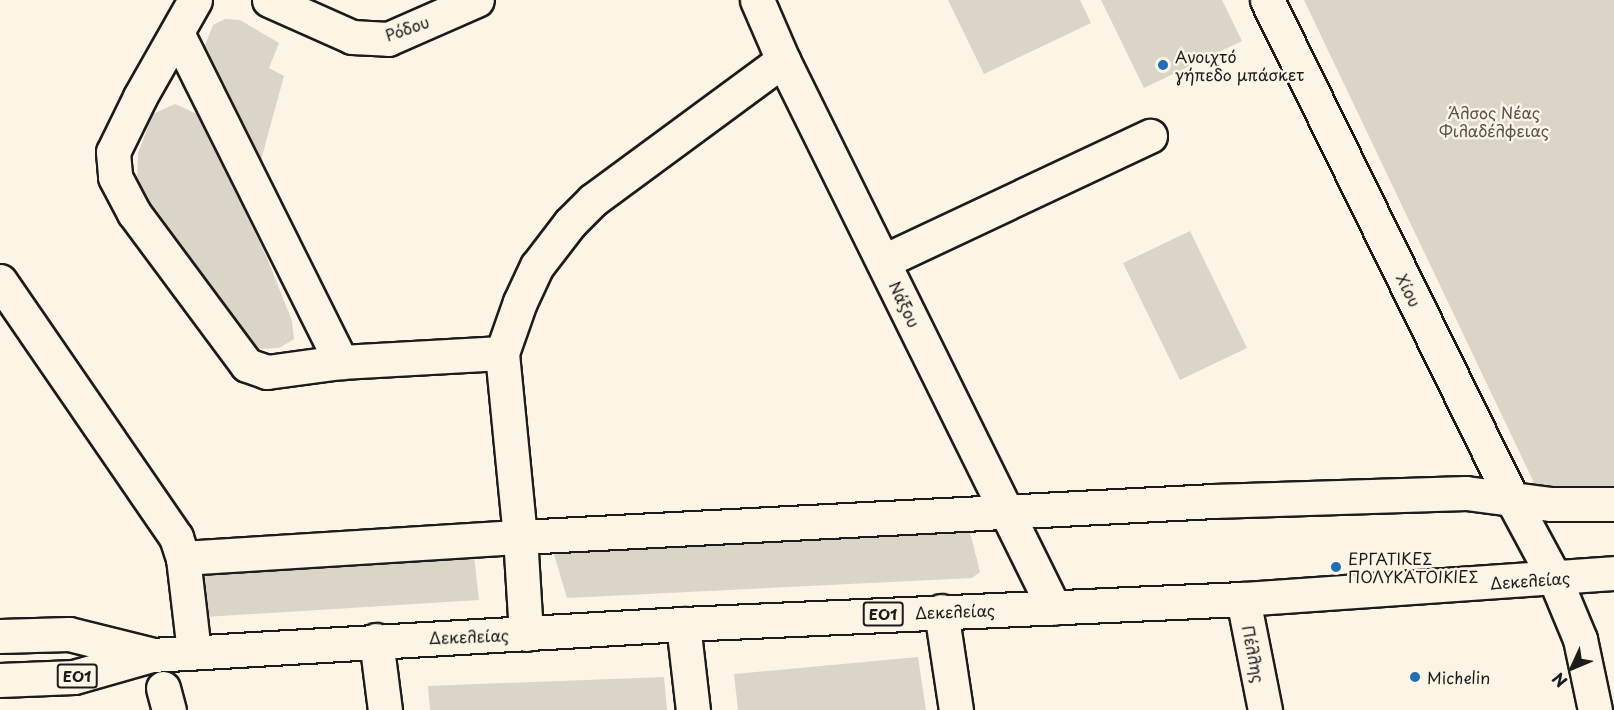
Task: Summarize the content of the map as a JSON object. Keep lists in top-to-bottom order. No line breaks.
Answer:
{"streets":{"street":["Ρόδου","Χίου","Νάξου","Δεκελείας","ΕΟ1","Πέλλης"]},"crossings":[["Χίου","Δεκελείας"],["Νάξου","Δεκελείας"],["Δεκελείας","Πέλλης"]],"parks":["Άλσος Νέας Φιλαδέλφειας"],"places":["Ανοιχτό γήπεδο μπάσκετ","ΕΡΓΑΤΙΚΕΣ ΠΟΛΥΚΑΤΟΙΚΙΕΣ","Michelin"],"north":"bottom left"}
